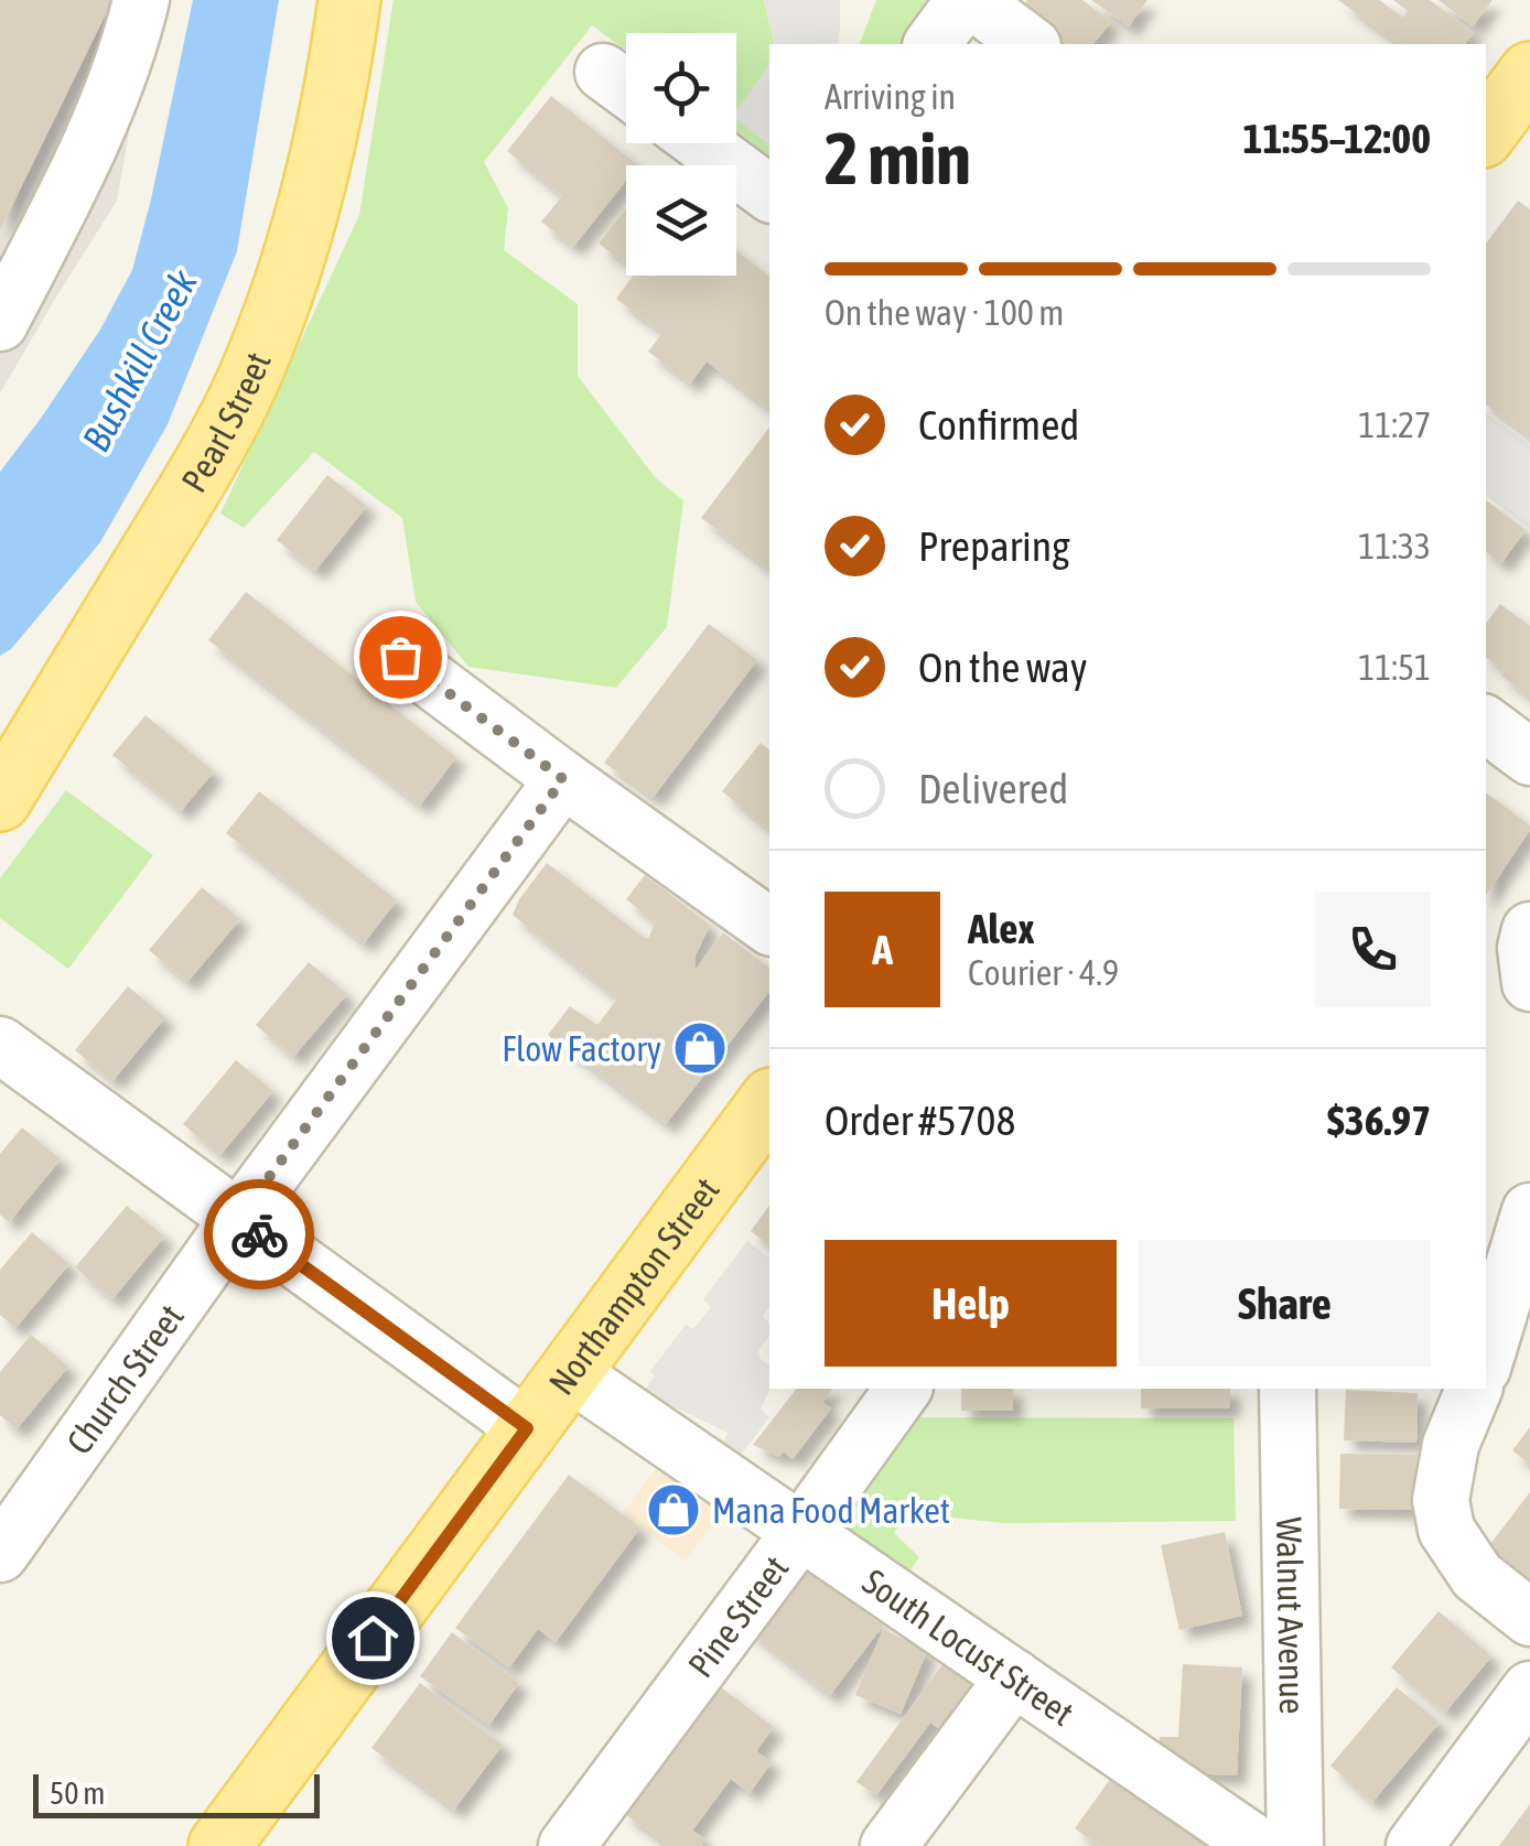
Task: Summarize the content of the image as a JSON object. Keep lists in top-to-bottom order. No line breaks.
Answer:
{"streets":{"main road":["Pearl Street","Northampton Street"],"street":["Church Street","Walnut Avenue","Pine Street","South Locust Street"]},"crossings":[["Northampton Street","South Locust Street"],["Pine Street","South Locust Street"]],"water":["Bushkill Creek"],"places":{"shop":["Flow Factory","Mana Food Market"]},"scale_bar":"50 m","page":{"heading":["2 min","Arriving in","11:55–12:00"],"panel":["Alex","Courier · 4.9","Order #5708","$36.97"],"bar":"On the way · 100 m","list":[["Confirmed","11:27"],["Preparing","11:33"],["On the way","11:51"],"Delivered"],"round":"A","buttons":["Help","Share"],"scale":"50 m"}}
